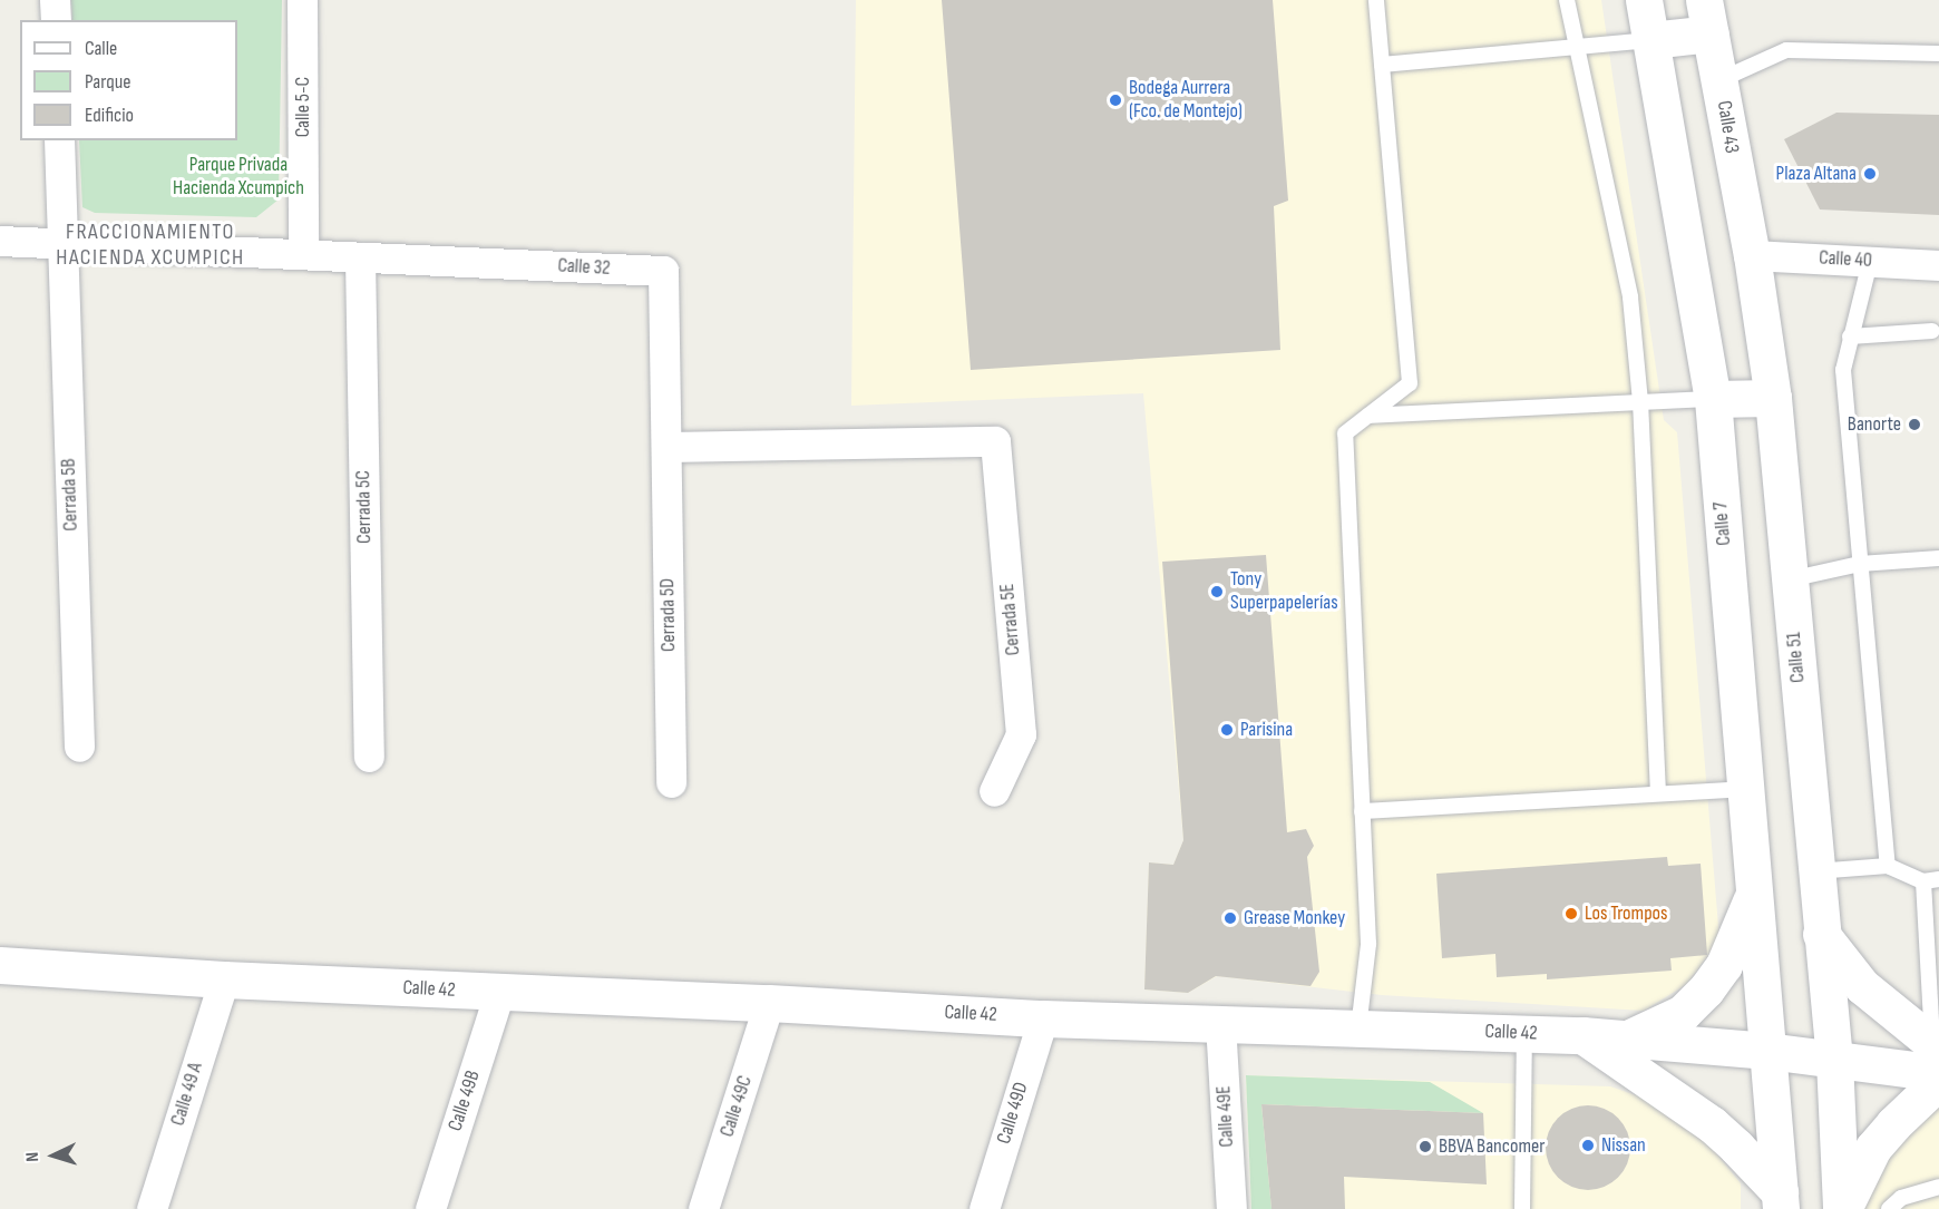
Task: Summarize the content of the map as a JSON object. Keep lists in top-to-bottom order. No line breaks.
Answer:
{"streets":{"main road":["Calle 43","Calle 7","Calle 51","Calle 42"],"street":["Calle 5-C","Calle 40","Calle 32","Cerrada 5B","Cerrada 5C","Cerrada 5D","Cerrada 5E","Calle 49 A","Calle 49B","Calle 49C","Calle 49D","Calle 49E"]},"crossings":[["Calle 5-C","Calle 32"],["Calle 43","Calle 40"],["Calle 43","Calle 51"],["Calle 40","Calle 51"],["Calle 32","Cerrada 5B"],["Calle 32","Cerrada 5C"],["Calle 32","Cerrada 5D"],["Calle 32","Cerrada 5E"],["Calle 7","Calle 42"],["Cerrada 5D","Cerrada 5E"],["Calle 51","Calle 42"],["Calle 42","Calle 49 A"],["Calle 42","Calle 49B"],["Calle 42","Calle 49C"],["Calle 42","Calle 49D"],["Calle 42","Calle 49E"]],"districts":["FRACCIONAMIENTO HACIENDA XCUMPICH"],"parks":["Parque Privada Hacienda Xcumpich"],"places":["Bodega Aurrera (Fco. de Montejo)","Plaza Altana","Banorte","Tony Superpapelerías","Parisina","Los Trompos","Grease Monkey","Nissan","BBVA Bancomer"],"legend":["Calle","Parque","Edificio"],"north":"left"}
